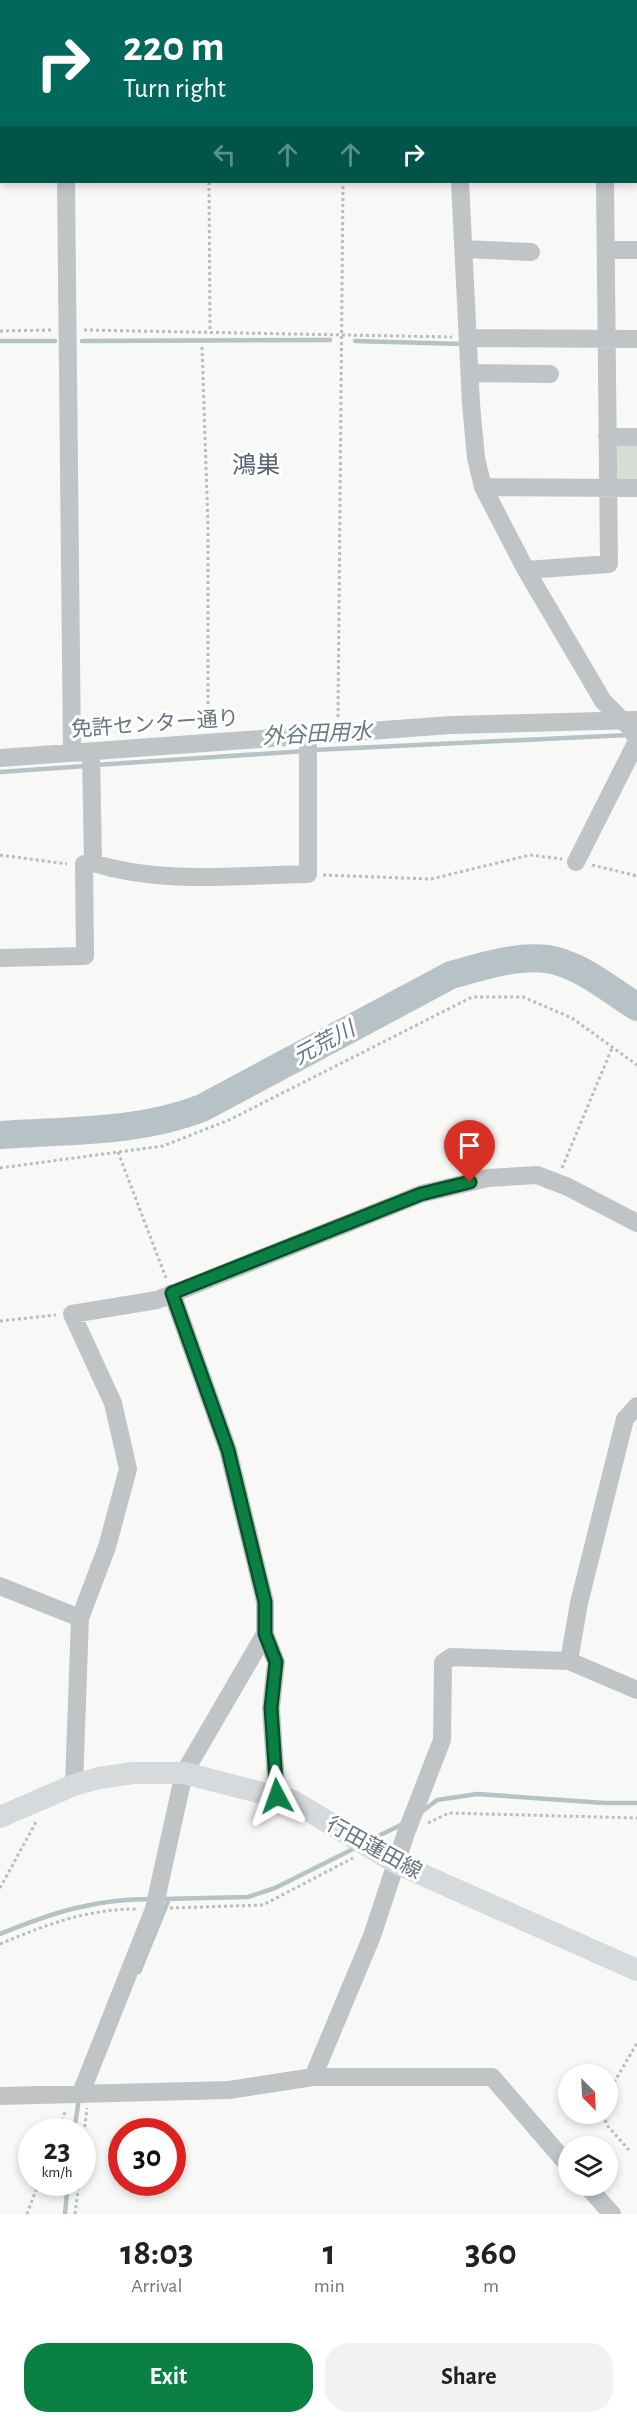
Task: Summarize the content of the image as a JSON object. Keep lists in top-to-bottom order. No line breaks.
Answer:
{"streets":{"main road":["行田蓮田線"],"street":["免許センター通り"]},"districts":["鴻巣"],"water":["外谷田用水","元荒川"],"north":"bottom right","page":{"turn":["220 m","Turn right"],"speed":"23 km/h","limit":"30","eta":["18:03","Arrival","1","min","360","m"],"buttons":["Exit","Share"]}}
